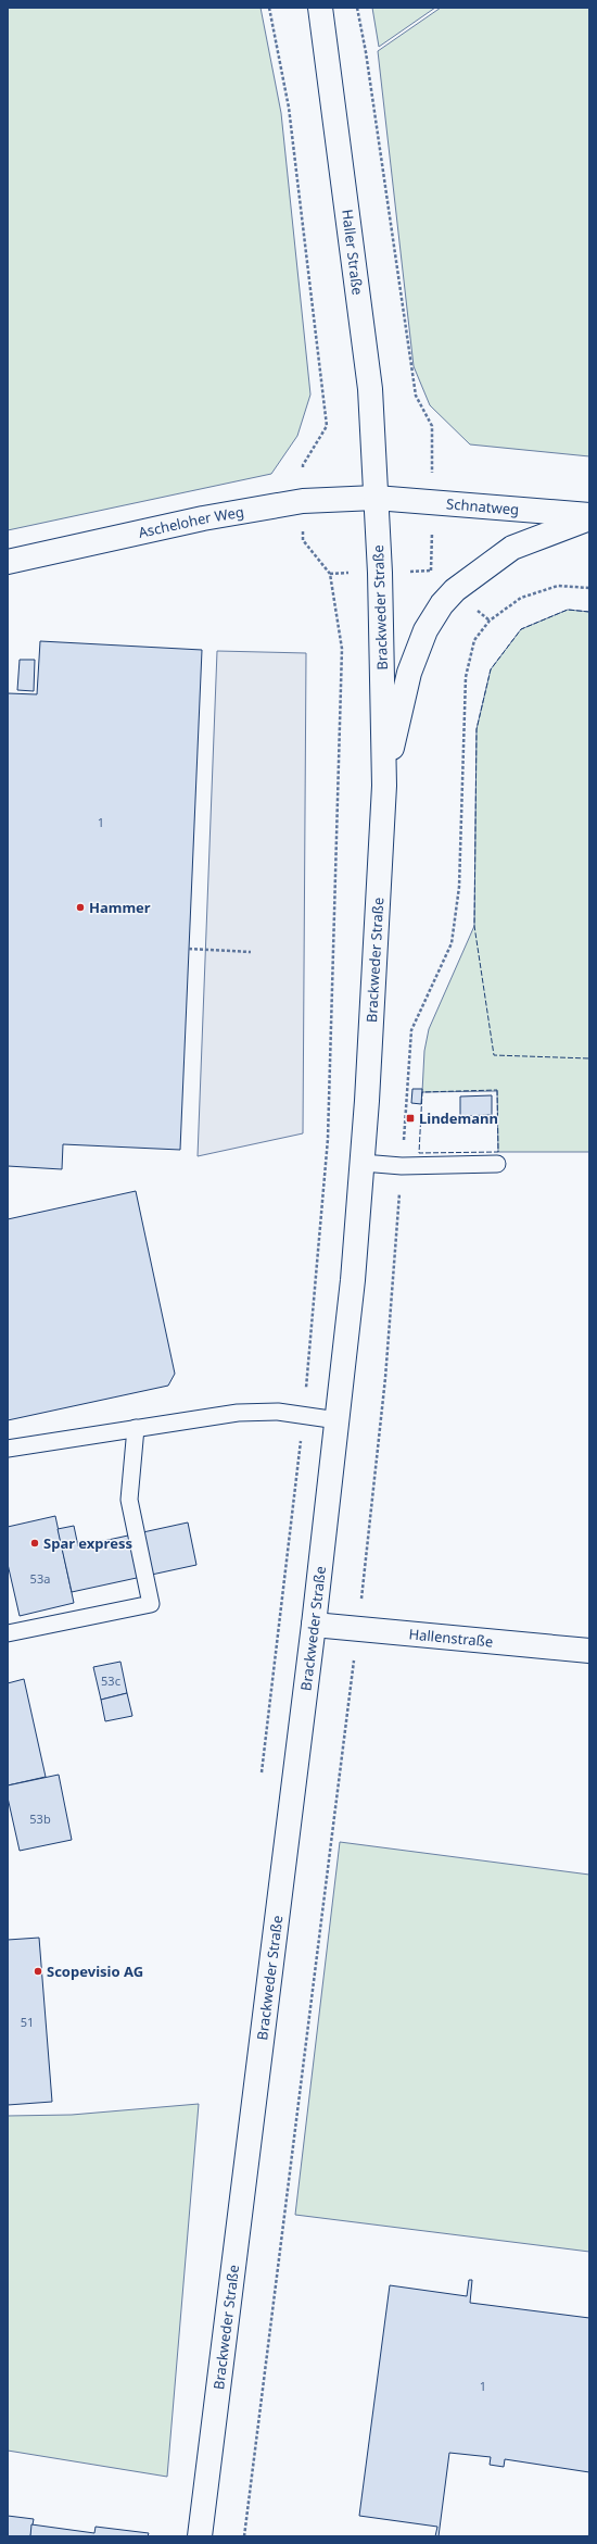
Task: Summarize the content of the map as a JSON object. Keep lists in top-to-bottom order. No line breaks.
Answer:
{"streets":{"street":["Haller Straße","Schnatweg","Ascheloher Weg","Brackweder Straße","Hallenstraße"]},"crossings":[["Haller Straße","Schnatweg"],["Haller Straße","Ascheloher Weg"],["Haller Straße","Brackweder Straße"],["Schnatweg","Ascheloher Weg"],["Schnatweg","Brackweder Straße"],["Ascheloher Weg","Brackweder Straße"],["Brackweder Straße","Hallenstraße"]],"places":{"other":["Hammer","Spar express","Scopevisio AG"],"transit":["Lindemann"]},"house_numbers":["1","53a","53c","53b","51","1"]}
